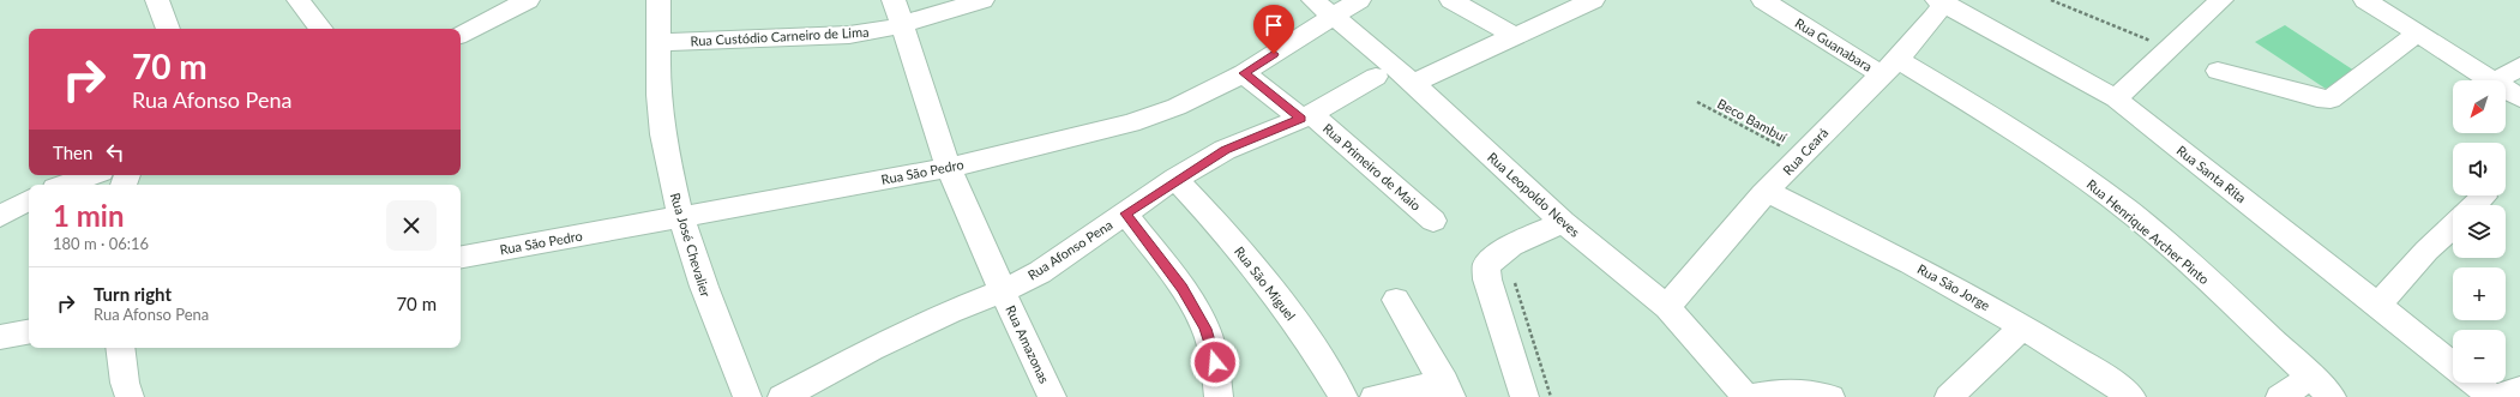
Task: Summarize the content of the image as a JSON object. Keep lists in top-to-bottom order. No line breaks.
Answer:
{"streets":{"street":["Rua Custódio Carneiro de Lima","Rua Guanabara","Rua Ceará","Rua Primeiro de Maio","Rua São Pedro","Rua Santa Rita","Rua Leopoldo Neves","Rua Henrique Archer Pinto","Rua José Chevalier","Rua Afonso Pena","Rua São Miguel","Rua São Jorge","Rua Amazonas"],"path":["Beco Bambuí"]},"crossings":[["Rua Custódio Carneiro de Lima","Rua José Chevalier"],["Rua Custódio Carneiro de Lima","Rua Amazonas"],["Rua Guanabara","Rua Ceará"],["Rua Guanabara","Rua Henrique Archer Pinto"],["Beco Bambuí","Rua Ceará"],["Rua Ceará","Rua Santa Rita"],["Rua Ceará","Rua Leopoldo Neves"],["Rua Ceará","Rua Henrique Archer Pinto"],["Rua Ceará","Rua São Jorge"],["Rua Primeiro de Maio","Rua São Pedro"],["Rua Primeiro de Maio","Rua Afonso Pena"],["Rua São Pedro","Rua Leopoldo Neves"],["Rua São Pedro","Rua José Chevalier"],["Rua São Pedro","Rua Amazonas"],["Rua Afonso Pena","Rua São Miguel"],["Rua Afonso Pena","Rua Amazonas"]],"north":"bottom left","page":{"turn":["70 m","Rua Afonso Pena"],"map_buttons":["+","−"],"then":"Then","heading":["1 min","180 m · 06:16"],"list":[{"name":"Turn right","note":"Rua Afonso Pena","value":"70 m"}]}}
